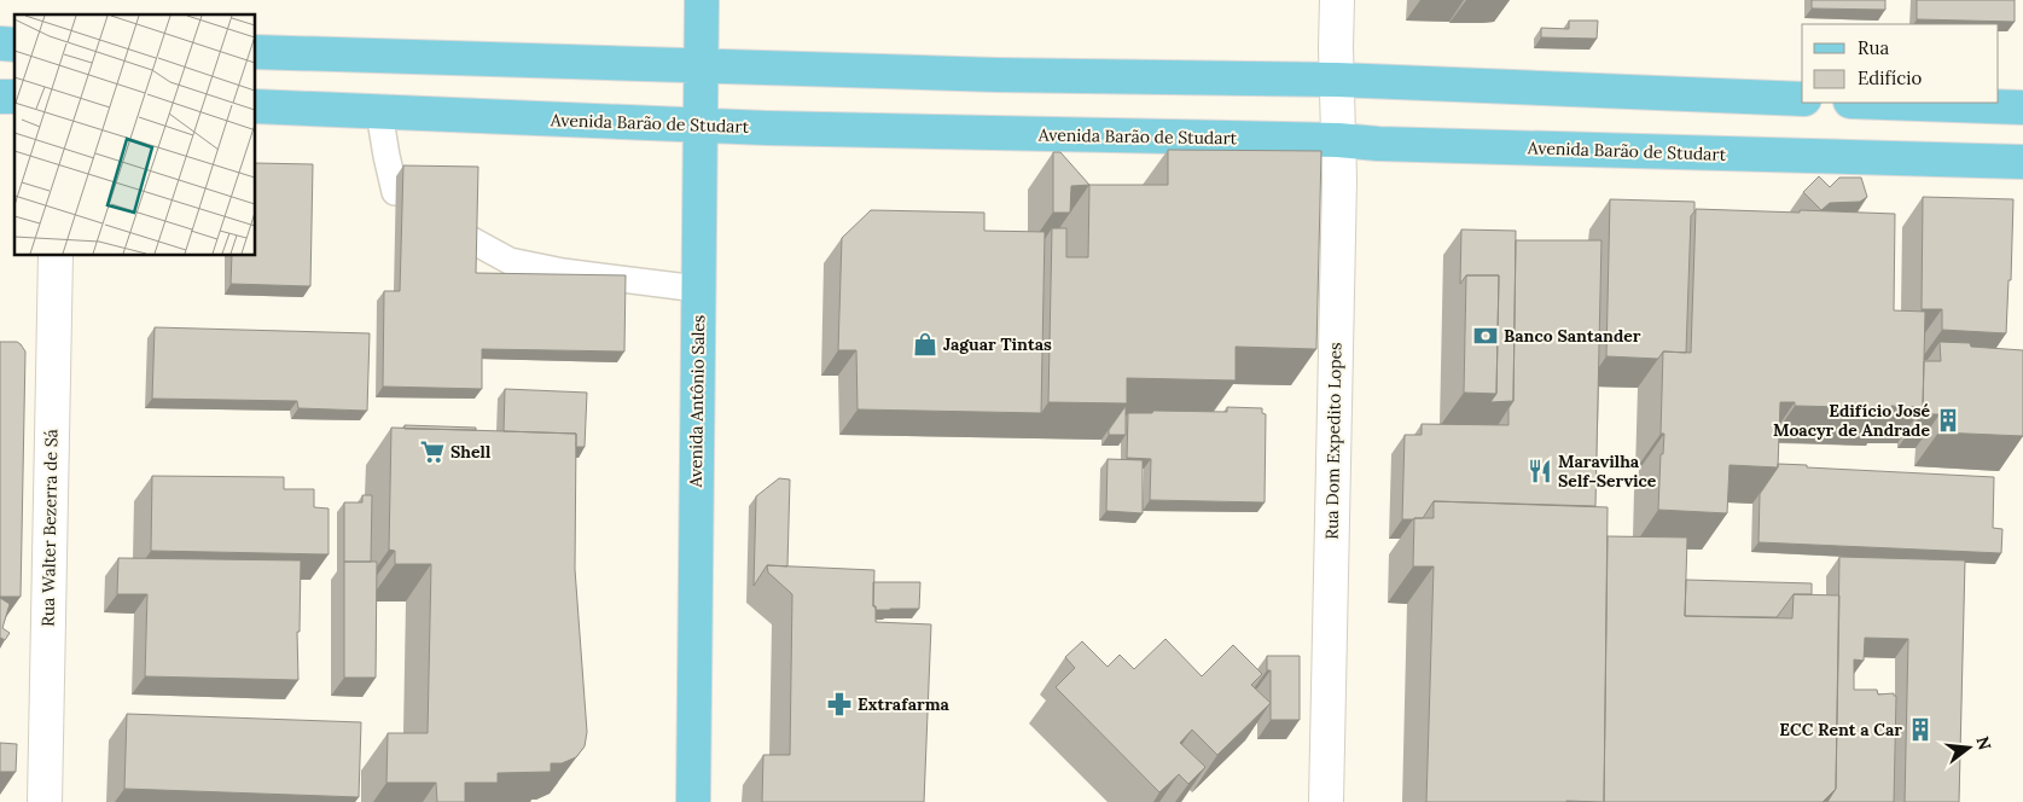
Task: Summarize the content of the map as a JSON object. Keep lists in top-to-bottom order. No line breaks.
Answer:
{"streets":{"main road":["Avenida Barão de Studart","Avenida Antônio Sales"],"street":["Rua Dom Expedito Lopes","Rua Walter Bezerra de Sá"]},"crossings":[["Avenida Barão de Studart","Avenida Antônio Sales"],["Avenida Barão de Studart","Rua Dom Expedito Lopes"]],"places":{"bank":["Banco Santander"],"shop":["Jaguar Tintas"],"building":["Edifício José Moacyr de Andrade","ECC Rent a Car"],"supermarket":["Shell"],"restaurant":["Maravilha Self-Service"],"pharmacy":["Extrafarma"]},"legend":["Rua","Edifício"],"north":"right"}
